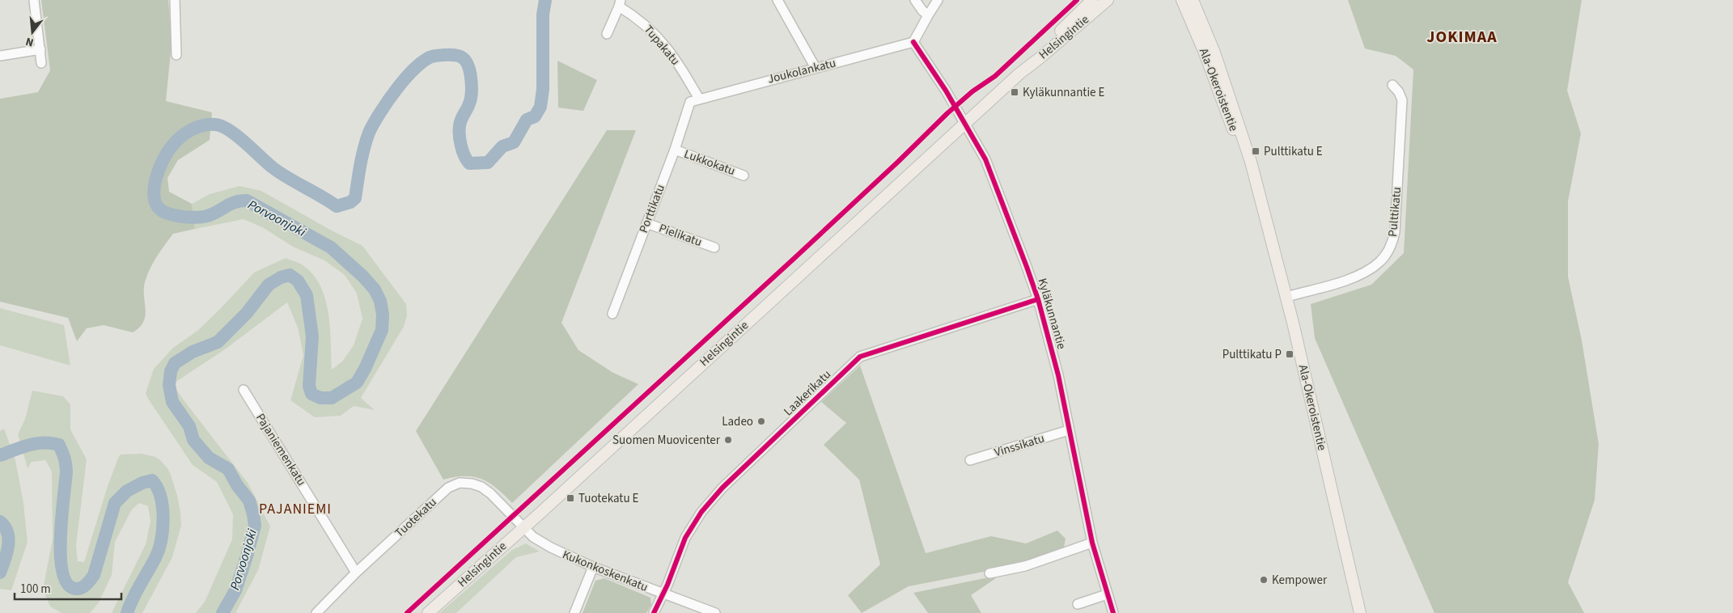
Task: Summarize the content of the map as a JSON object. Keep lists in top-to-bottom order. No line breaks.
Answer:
{"streets":{"main road":["Helsingintie","Ala-Okeroistentie"],"street":["Tupakatu","Joukolankatu","Lukkokatu","Porttikatu","Pulttikatu","Pielikatu","Kyläkunnantie","Laakerikatu","Vinssikatu","Pajaniemenkatu","Tuotekatu","Kukonkoskenkatu"]},"crossings":[["Helsingintie","Kyläkunnantie"],["Helsingintie","Tuotekatu"],["Helsingintie","Kukonkoskenkatu"],["Tupakatu","Joukolankatu"],["Tupakatu","Porttikatu"],["Joukolankatu","Porttikatu"],["Joukolankatu","Kyläkunnantie"],["Ala-Okeroistentie","Pulttikatu"],["Lukkokatu","Porttikatu"],["Porttikatu","Pielikatu"],["Kyläkunnantie","Laakerikatu"],["Kyläkunnantie","Vinssikatu"],["Laakerikatu","Kukonkoskenkatu"],["Pajaniemenkatu","Tuotekatu"],["Tuotekatu","Kukonkoskenkatu"]],"districts":["JOKIMAA","PAJANIEMI"],"water":["Porvoonjoki"],"places":{"transit":["Kyläkunnantie E","Pulttikatu E","Pulttikatu P","Tuotekatu E"],"other":["Ladeo","Suomen Muovicenter","Kempower"]},"scale_bar":"100 m","north":"bottom"}
